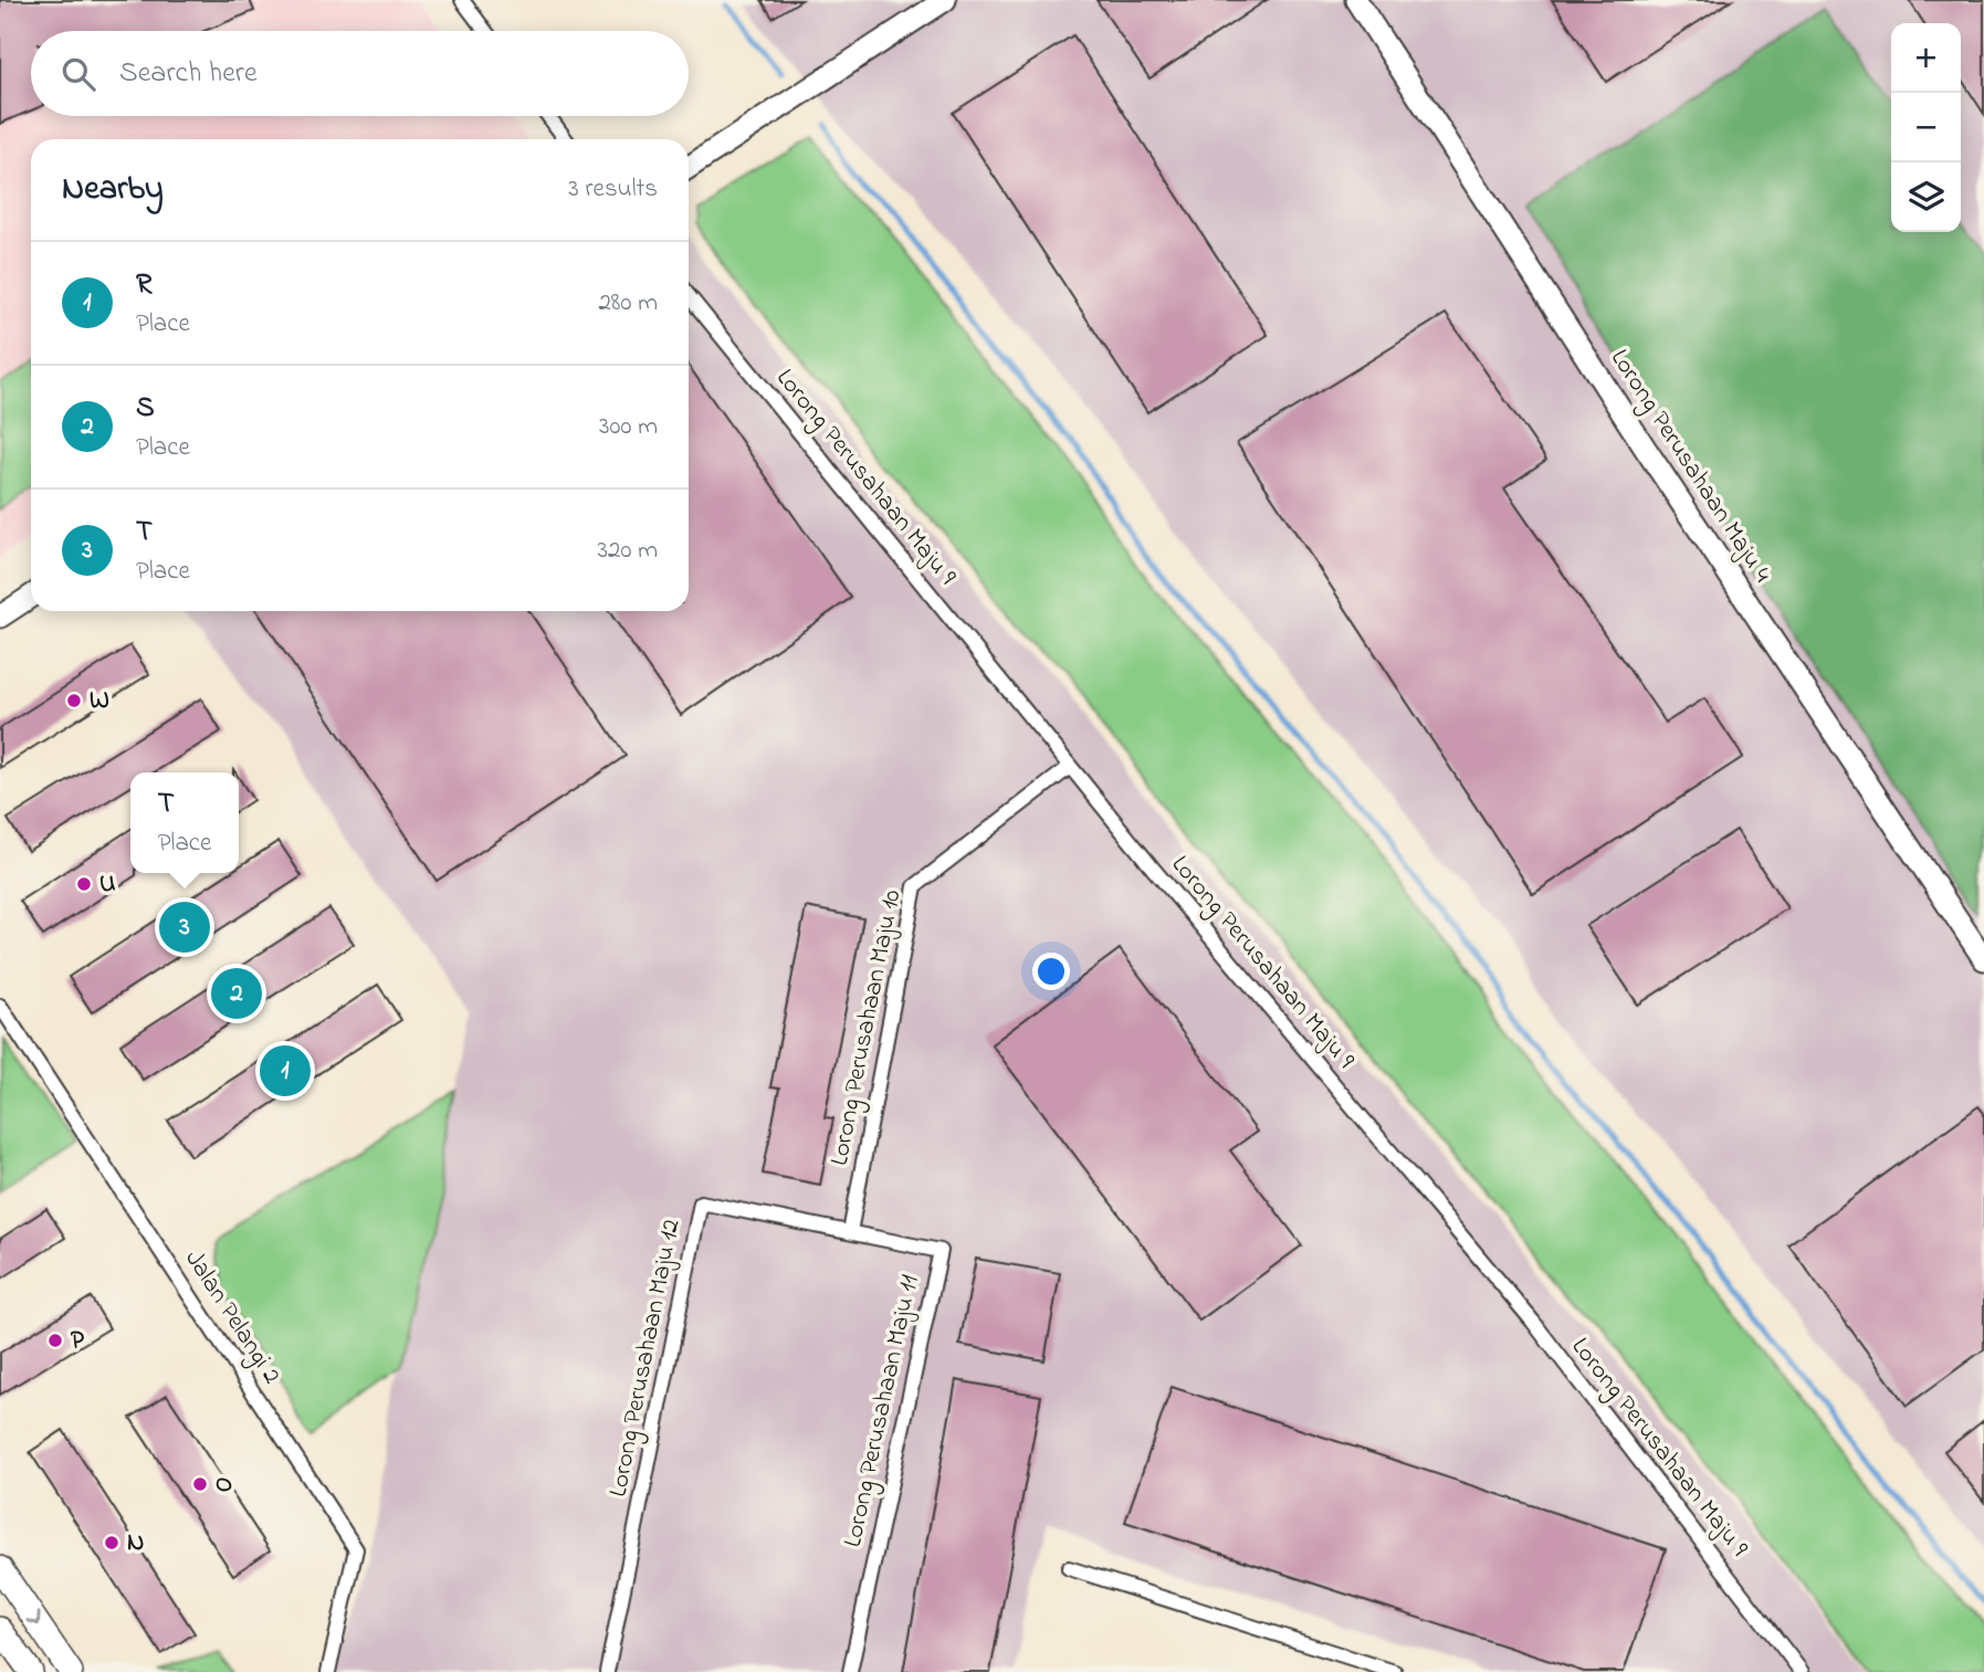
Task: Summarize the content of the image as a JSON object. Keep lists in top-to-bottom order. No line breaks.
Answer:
{"streets":{"street":["Lorong Perusahaan Maju 4","Lorong Perusahaan Maju 9","Lorong Perusahaan Maju 10","Jalan Pelangi 2","Lorong Perusahaan Maju 12","Lorong Perusahaan Maju 11"]},"crossings":[["Lorong Perusahaan Maju 9","Lorong Perusahaan Maju 10"],["Lorong Perusahaan Maju 10","Lorong Perusahaan Maju 12"],["Lorong Perusahaan Maju 10","Lorong Perusahaan Maju 11"],["Lorong Perusahaan Maju 12","Lorong Perusahaan Maju 11"]],"places":["W","U","P","O","N"],"page":{"map_buttons":["+","−"],"search":"Search here","heading":["Nearby","3 results"],"list":[{"mark":"1","name":"R","note":"Place","value":"280 m"},{"mark":"2","name":"S","note":"Place","value":"300 m"},{"mark":"3","name":"T","note":"Place","value":"320 m"}],"popup":["T","Place"],"pins":["3","2","1"]}}
